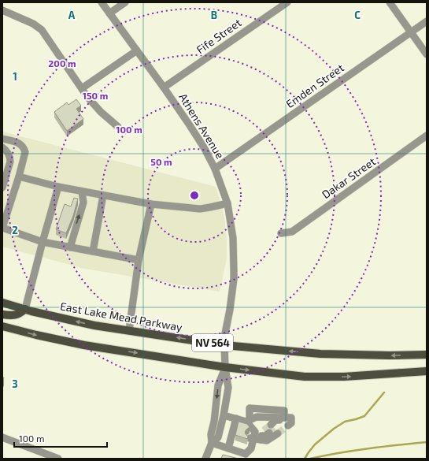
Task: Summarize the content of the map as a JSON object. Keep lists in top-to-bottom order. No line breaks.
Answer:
{"streets":{"main road":["East Lake Mead Parkway","NV 564"],"street":["Fife Street","Emden Street","Athens Avenue","Dakar Street"]},"crossings":[["Fife Street","Athens Avenue"],["Emden Street","Athens Avenue"],["Athens Avenue","East Lake Mead Parkway"],["Athens Avenue","NV 564"]],"scale_bar":"100 m","grid":{"columns":["A","B","C"],"rows":["1","2","3"]},"rings":["200 m","150 m","100 m","50 m"]}
